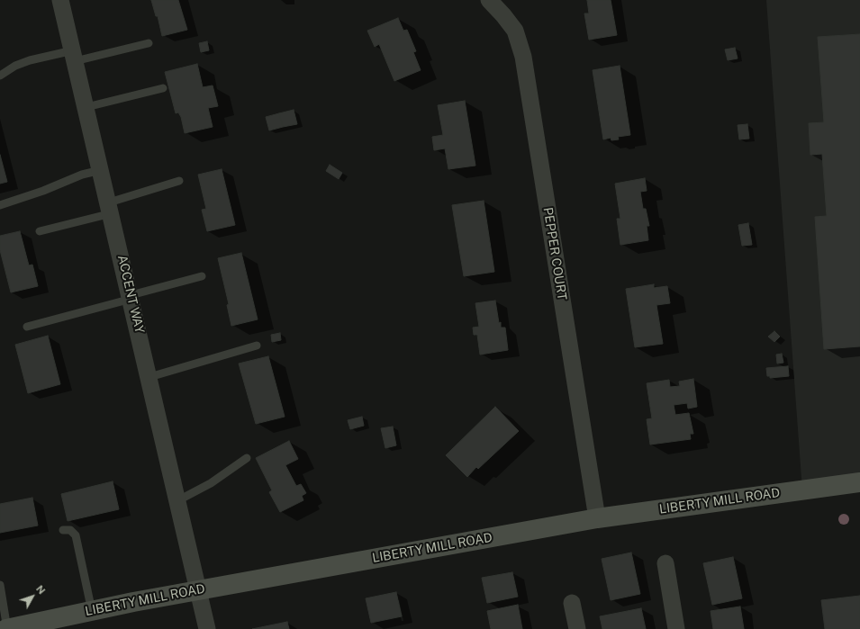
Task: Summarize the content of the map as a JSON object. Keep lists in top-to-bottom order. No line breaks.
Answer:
{"streets":{"street":["PEPPER COURT","ACCENT WAY","LIBERTY MILL ROAD"]},"crossings":[["PEPPER COURT","LIBERTY MILL ROAD"],["ACCENT WAY","LIBERTY MILL ROAD"]],"north":"top right"}
